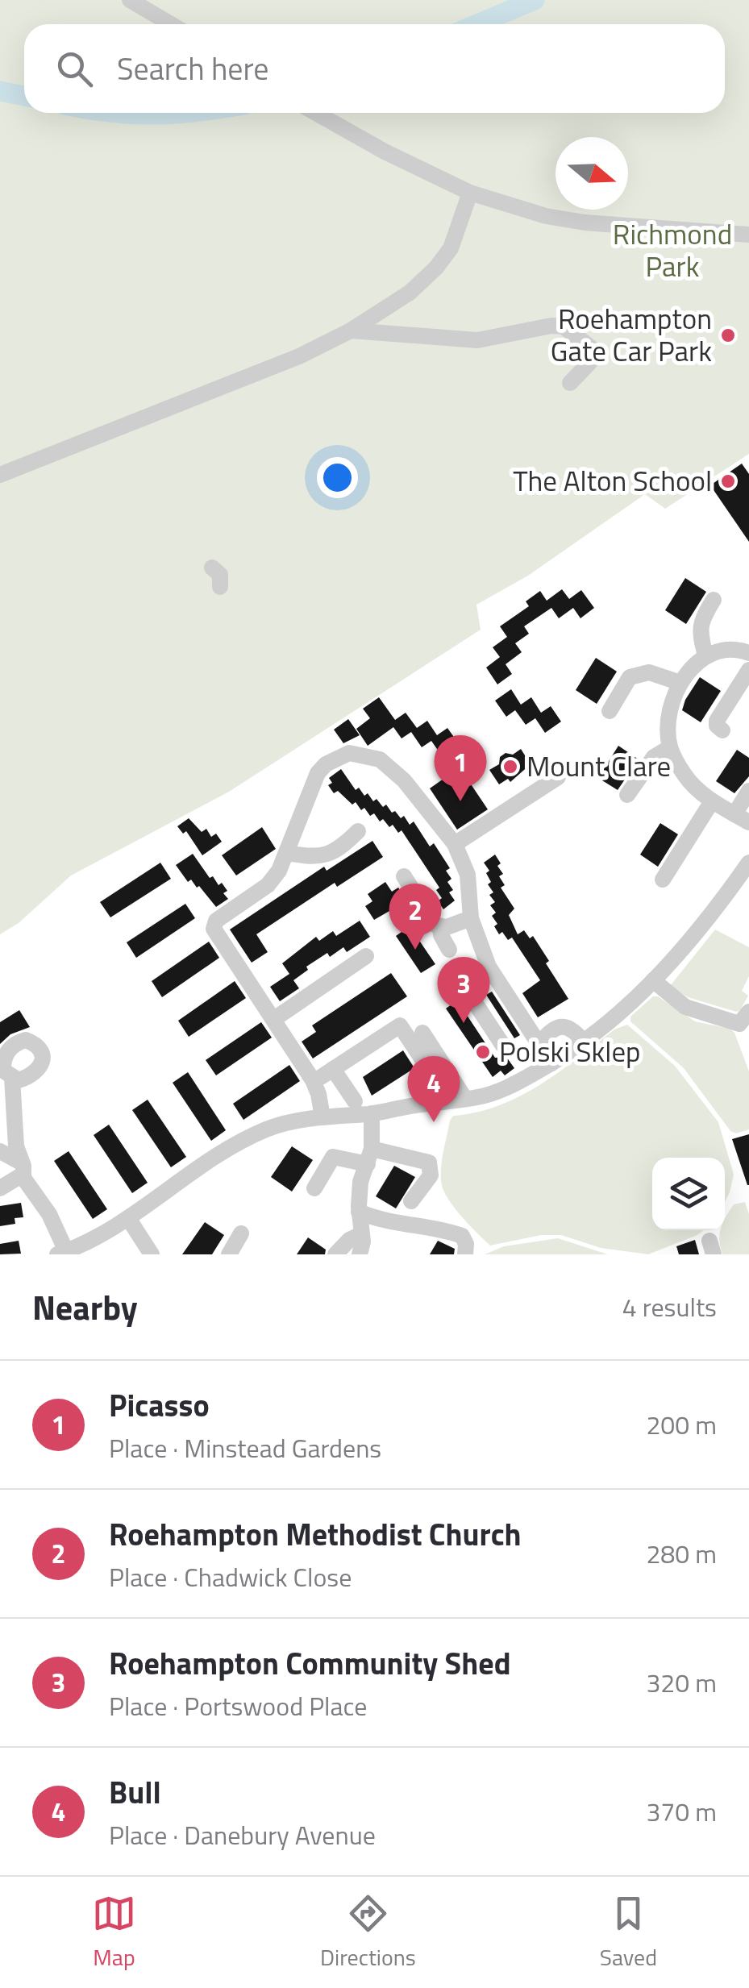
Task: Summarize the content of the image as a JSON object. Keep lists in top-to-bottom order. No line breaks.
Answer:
{"parks":["Richmond Park"],"places":["Roehampton Gate Car Park","The Alton School","Mount Clare","Polski Sklep"],"north":"right","page":{"search":"Search here","pins":["1","2","3","4"],"heading":["Nearby","4 results"],"list":[{"mark":"1","name":"Picasso","note":"Place · Minstead Gardens","value":"200 m"},{"mark":"2","name":"Roehampton Methodist Church","note":"Place · Chadwick Close","value":"280 m"},{"mark":"3","name":"Roehampton Community Shed","note":"Place · Portswood Place","value":"320 m"},{"mark":"4","name":"Bull","note":"Place · Danebury Avenue","value":"370 m"}],"nav":["Map","Directions","Saved"]}}
